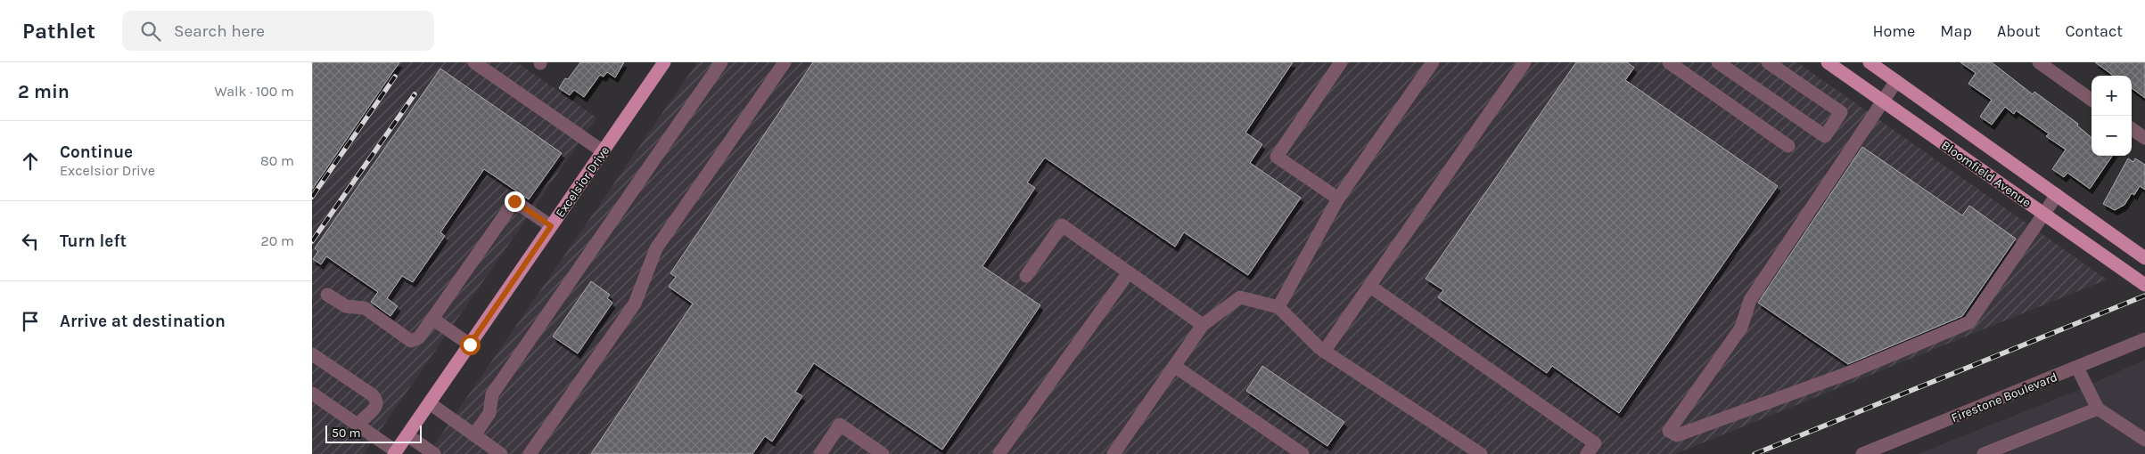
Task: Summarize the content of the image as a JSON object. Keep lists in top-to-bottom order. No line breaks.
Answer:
{"streets":{"main road":["Bloomfield Avenue","Excelsior Drive"],"street":["Firestone Boulevard"]},"scale_bar":"50 m","page":{"header":"Pathlet","search":"Search here","nav":["Home","Map","About","Contact"],"heading":["2 min","Walk · 100 m"],"map_buttons":["+","−"],"list":[["Continue","Excelsior Drive","80 m"],["Turn left","20 m"],"Arrive at destination"],"scale":"50 m"}}
